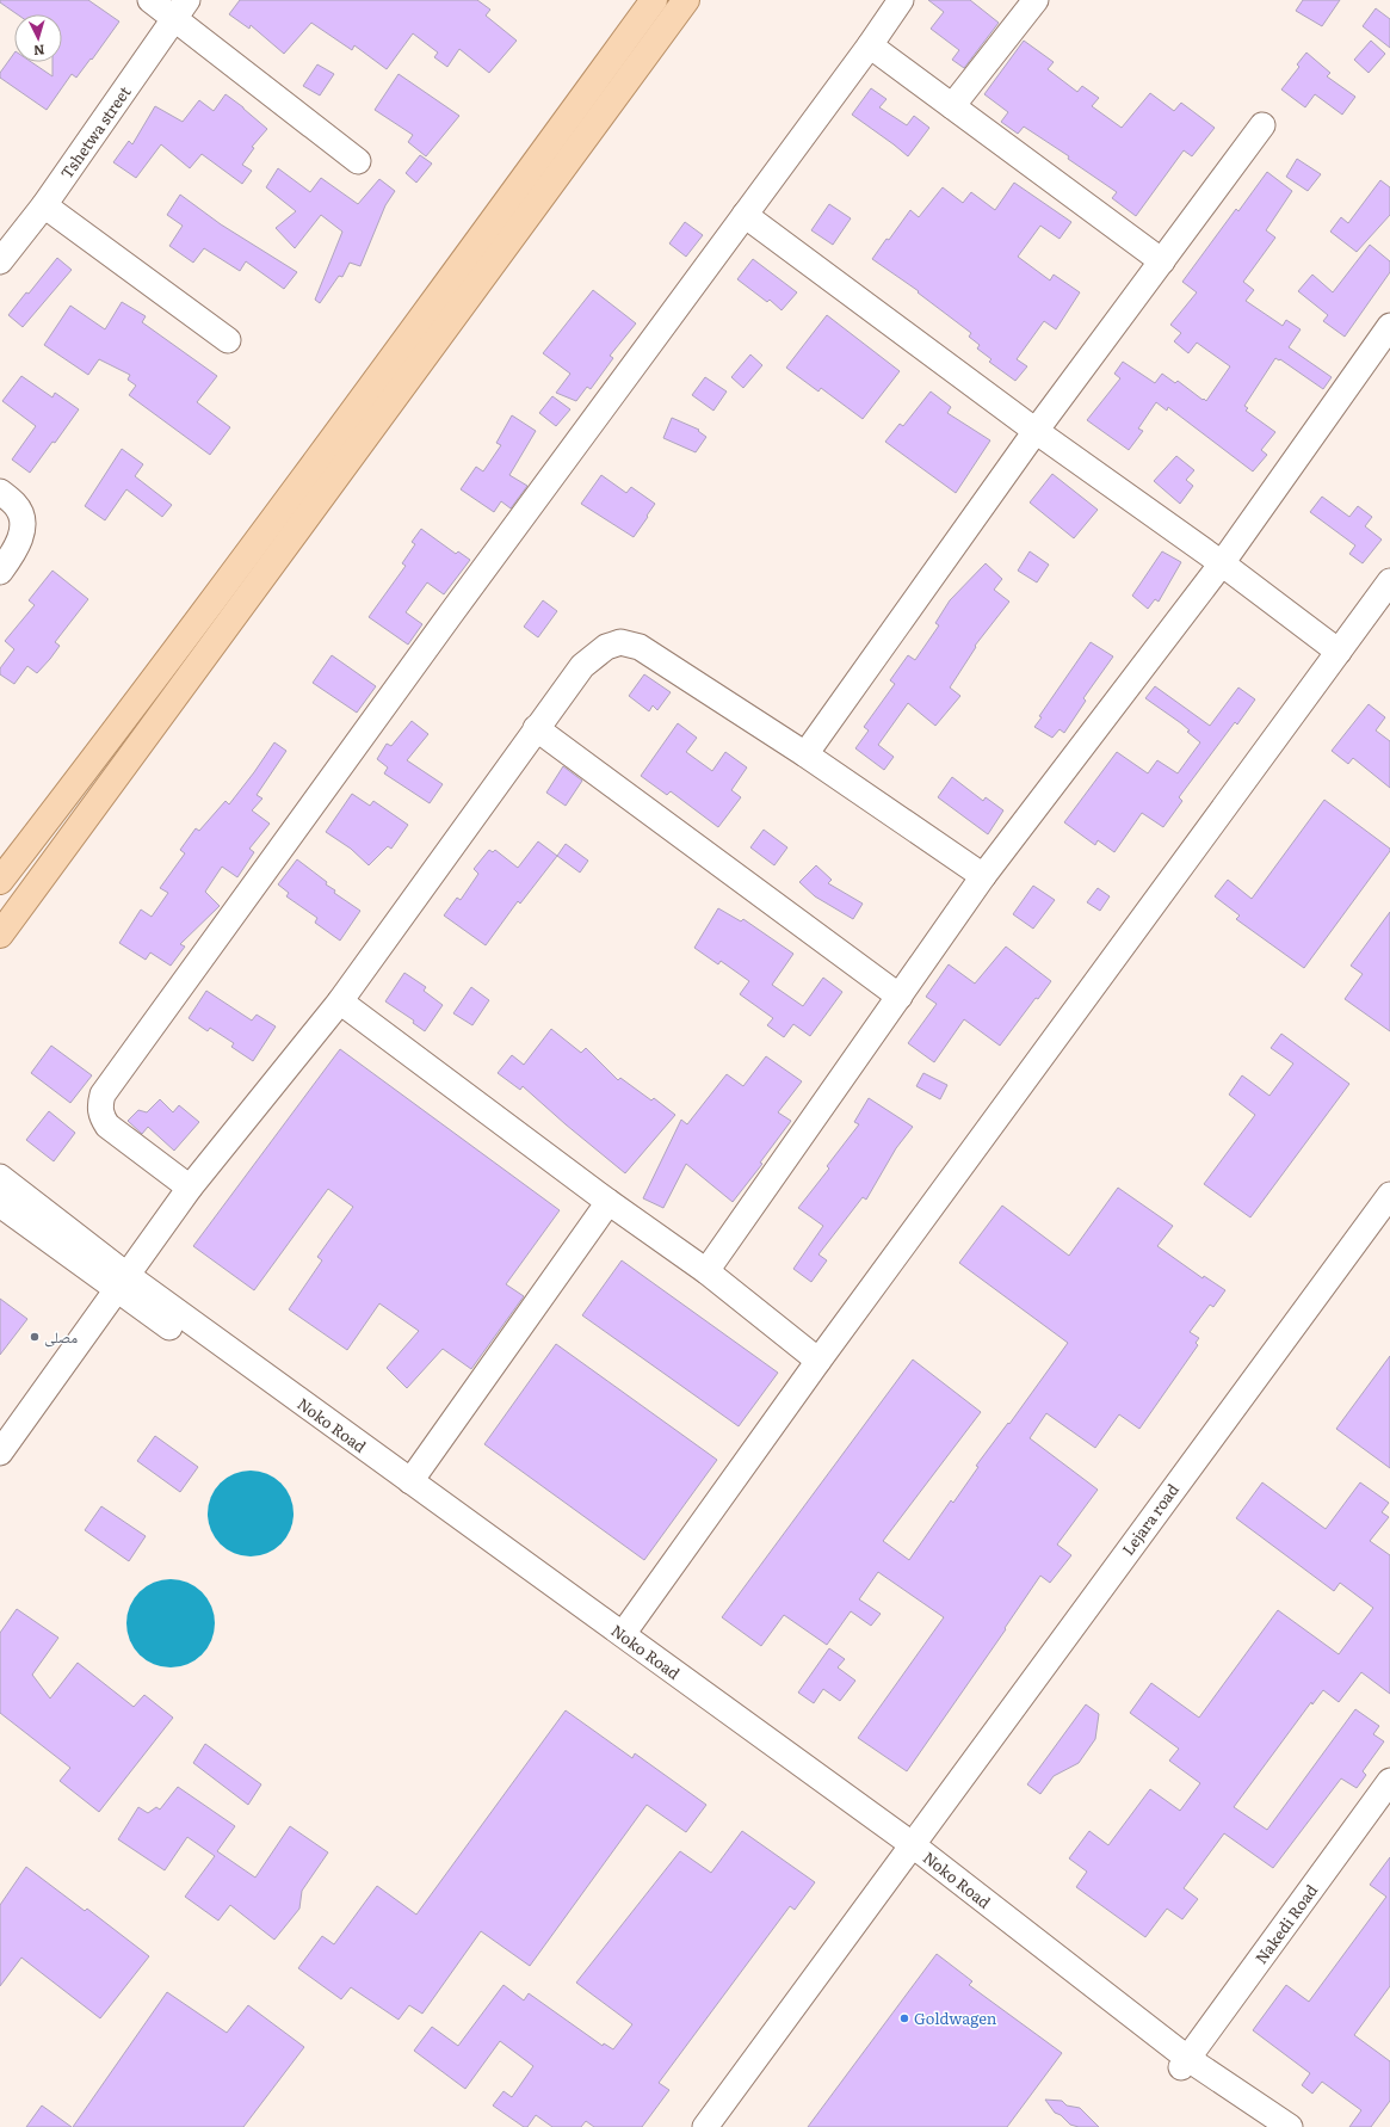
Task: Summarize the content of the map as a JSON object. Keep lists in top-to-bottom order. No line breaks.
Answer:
{"streets":{"street":["Tshetwa street","Noko Road","Lejara road","Nakedi Road"]},"crossings":[["Noko Road","Lejara road"],["Noko Road","Nakedi Road"]],"places":["مصلى","Goldwagen"],"north":"bottom"}
